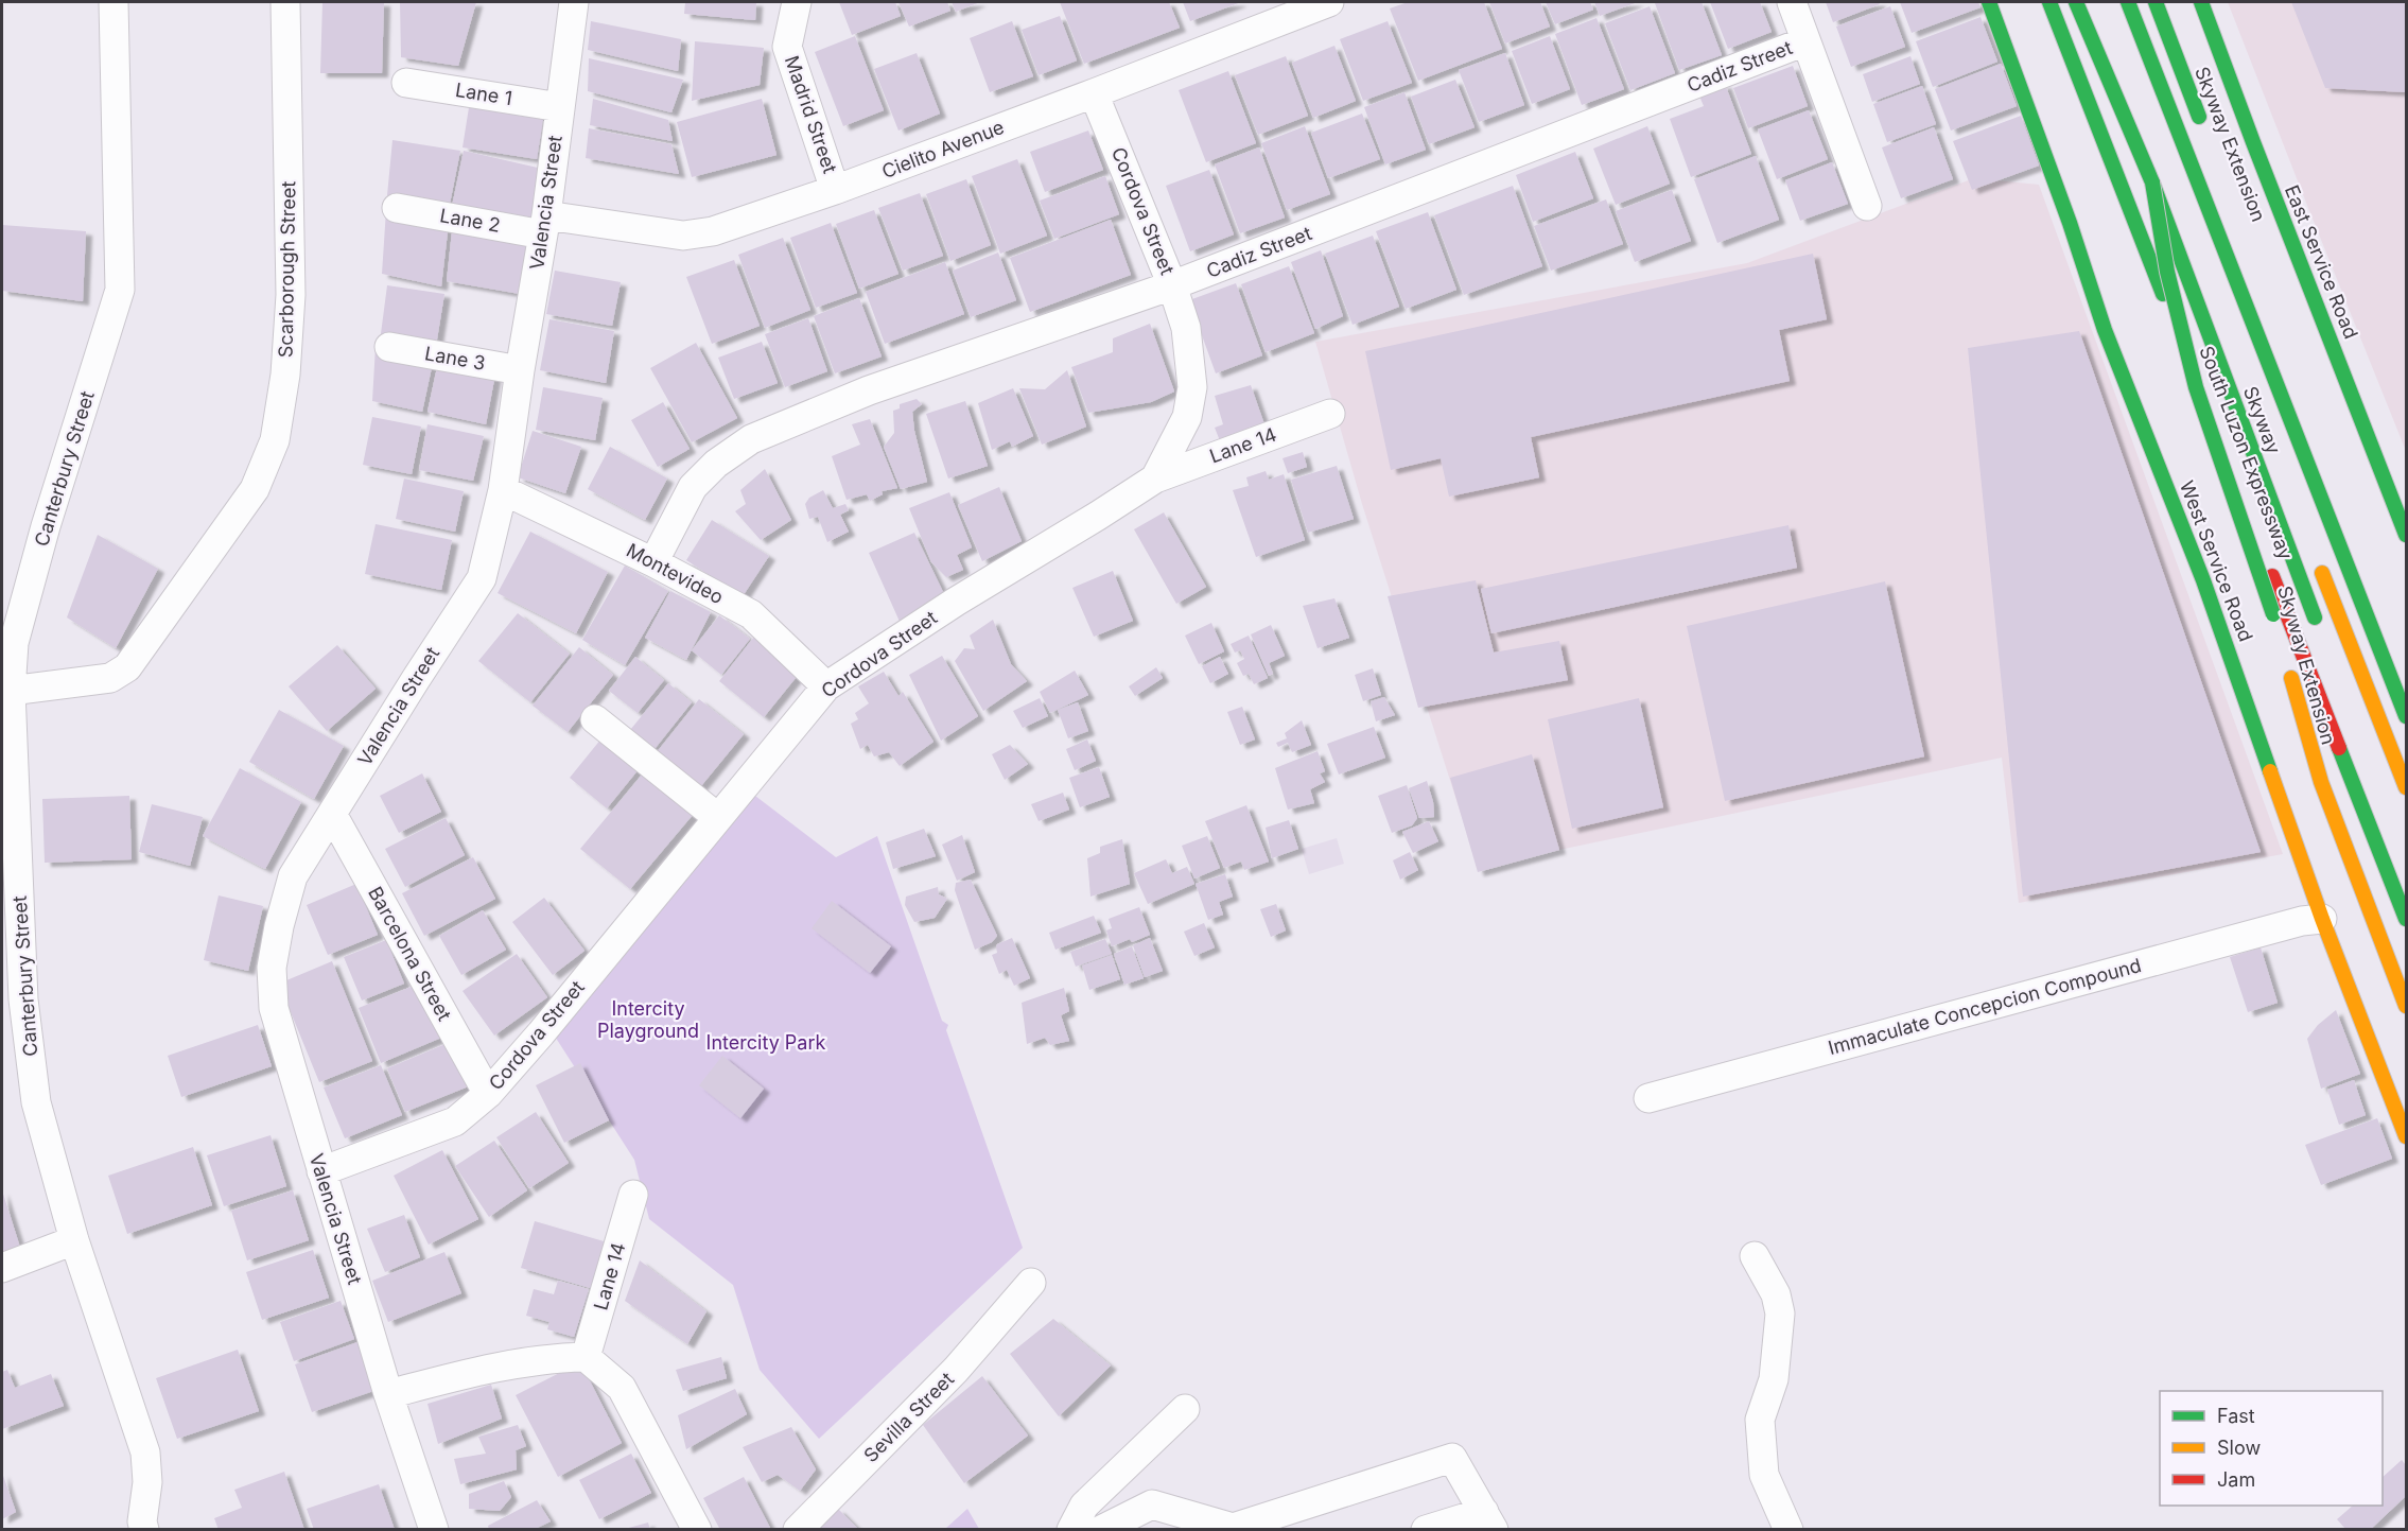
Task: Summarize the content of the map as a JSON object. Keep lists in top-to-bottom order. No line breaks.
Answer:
{"streets":{"main road":["Skyway Extension","East Service Road","Skyway","South Luzon Expressway","West Service Road"],"street":["Cadiz Street","Lane 1","Madrid Street","Cielito Avenue","Valencia Street","Cordova Street","Lane 2","Scarborough Street","Lane 3","Lane 14","Canterbury Street","Montevideo","Barcelona Street","Immaculate Concepcion Compound","Sevilla Street"]},"crossings":[["Cadiz Street","Cordova Street"],["Cadiz Street","Montevideo"],["Lane 1","Valencia Street"],["Madrid Street","Cielito Avenue"],["Skyway Extension","Skyway"],["Cielito Avenue","Valencia Street"],["Cielito Avenue","Cordova Street"],["Cielito Avenue","Lane 2"],["Valencia Street","Cordova Street"],["Valencia Street","Lane 2"],["Valencia Street","Lane 3"],["Valencia Street","Montevideo"],["Valencia Street","Barcelona Street"],["Cordova Street","Lane 14"],["Cordova Street","Montevideo"],["Cordova Street","Barcelona Street"],["Scarborough Street","Canterbury Street"],["West Service Road","Immaculate Concepcion Compound"]],"parks":["Intercity Playground","Intercity Park"],"legend":["Fast","Slow","Jam"]}
